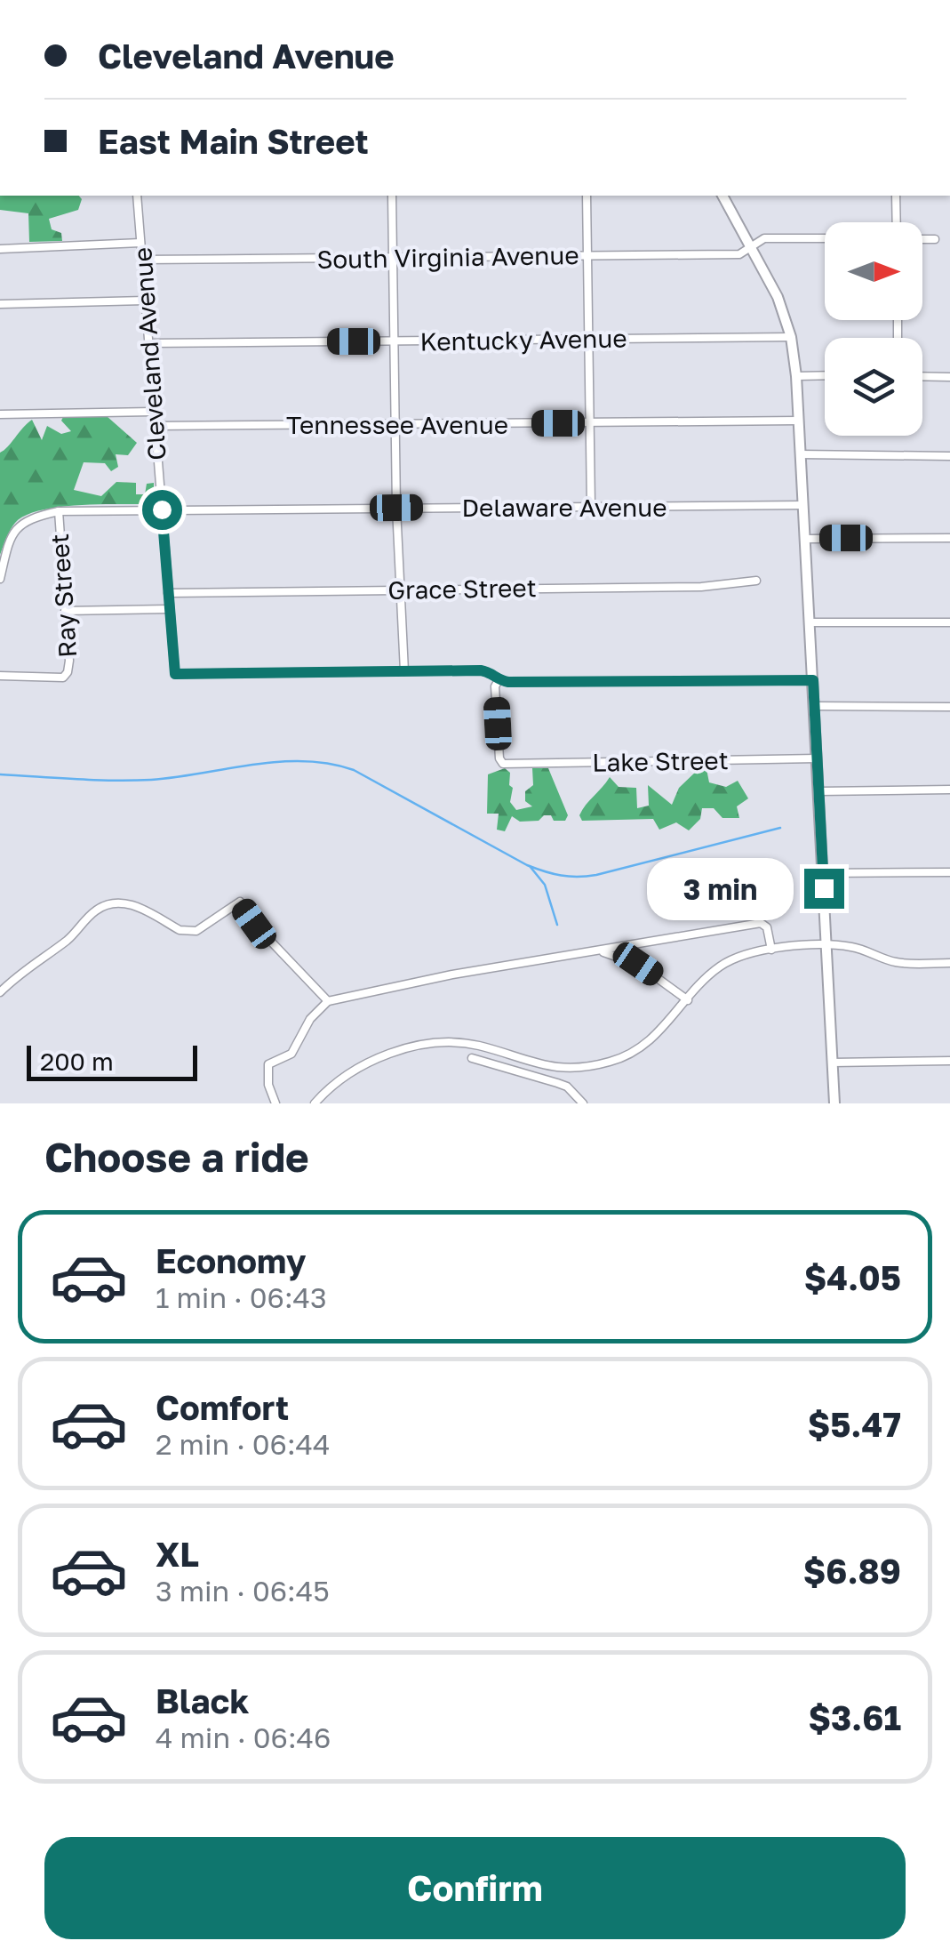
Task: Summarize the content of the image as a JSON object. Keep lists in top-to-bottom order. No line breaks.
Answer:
{"streets":{"street":["South Virginia Avenue","Kentucky Avenue","Cleveland Avenue","Tennessee Avenue","Delaware Avenue","Grace Street","Ray Street","Lake Street"]},"crossings":[["South Virginia Avenue","Cleveland Avenue"],["Kentucky Avenue","Cleveland Avenue"],["Cleveland Avenue","Tennessee Avenue"],["Cleveland Avenue","Delaware Avenue"],["Cleveland Avenue","Grace Street"],["Delaware Avenue","Ray Street"]],"scale_bar":"200 m","north":"right","page":{"banner":["Cleveland Avenue","East Main Street"],"bubble":"3 min","scale":"200 m","heading":"Choose a ride","list":[{"name":"Economy","note":"1 min · 06:43","value":"$4.05"},{"name":"Comfort","note":"2 min · 06:44","value":"$5.47"},{"name":"XL","note":"3 min · 06:45","value":"$6.89"},{"name":"Black","note":"4 min · 06:46","value":"$3.61"}],"buttons":"Confirm"}}
